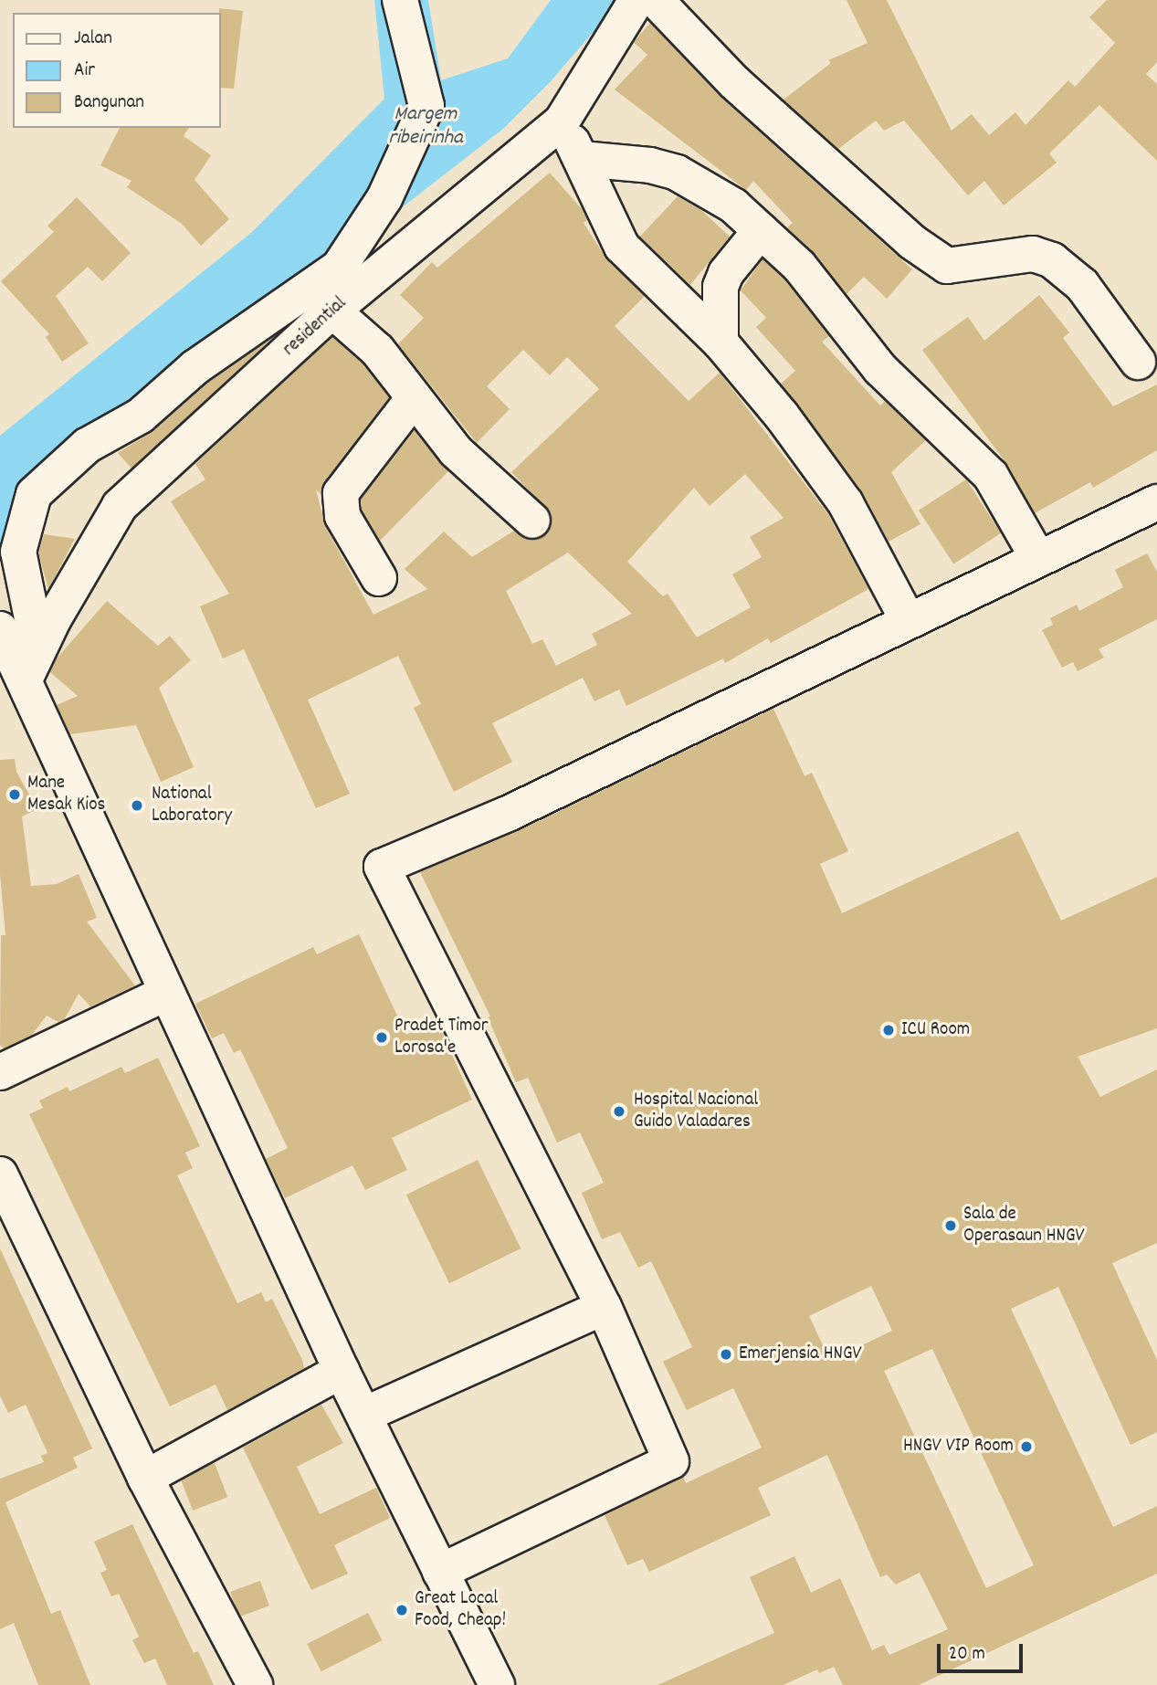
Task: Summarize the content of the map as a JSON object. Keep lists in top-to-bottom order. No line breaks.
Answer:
{"streets":{"street":["residential"]},"water":["Margem ribeirinha"],"places":["Mane Mesak Kios","National Laboratory","ICU Room","Pradet Timor Lorosa'e","Hospital Nacional Guido Valadares","Sala de Operasaun HNGV","Emerjensia HNGV","HNGV VIP Room","Great Local Food, Cheap!"],"legend":["Jalan","Air","Bangunan"],"scale_bar":"20 m"}
